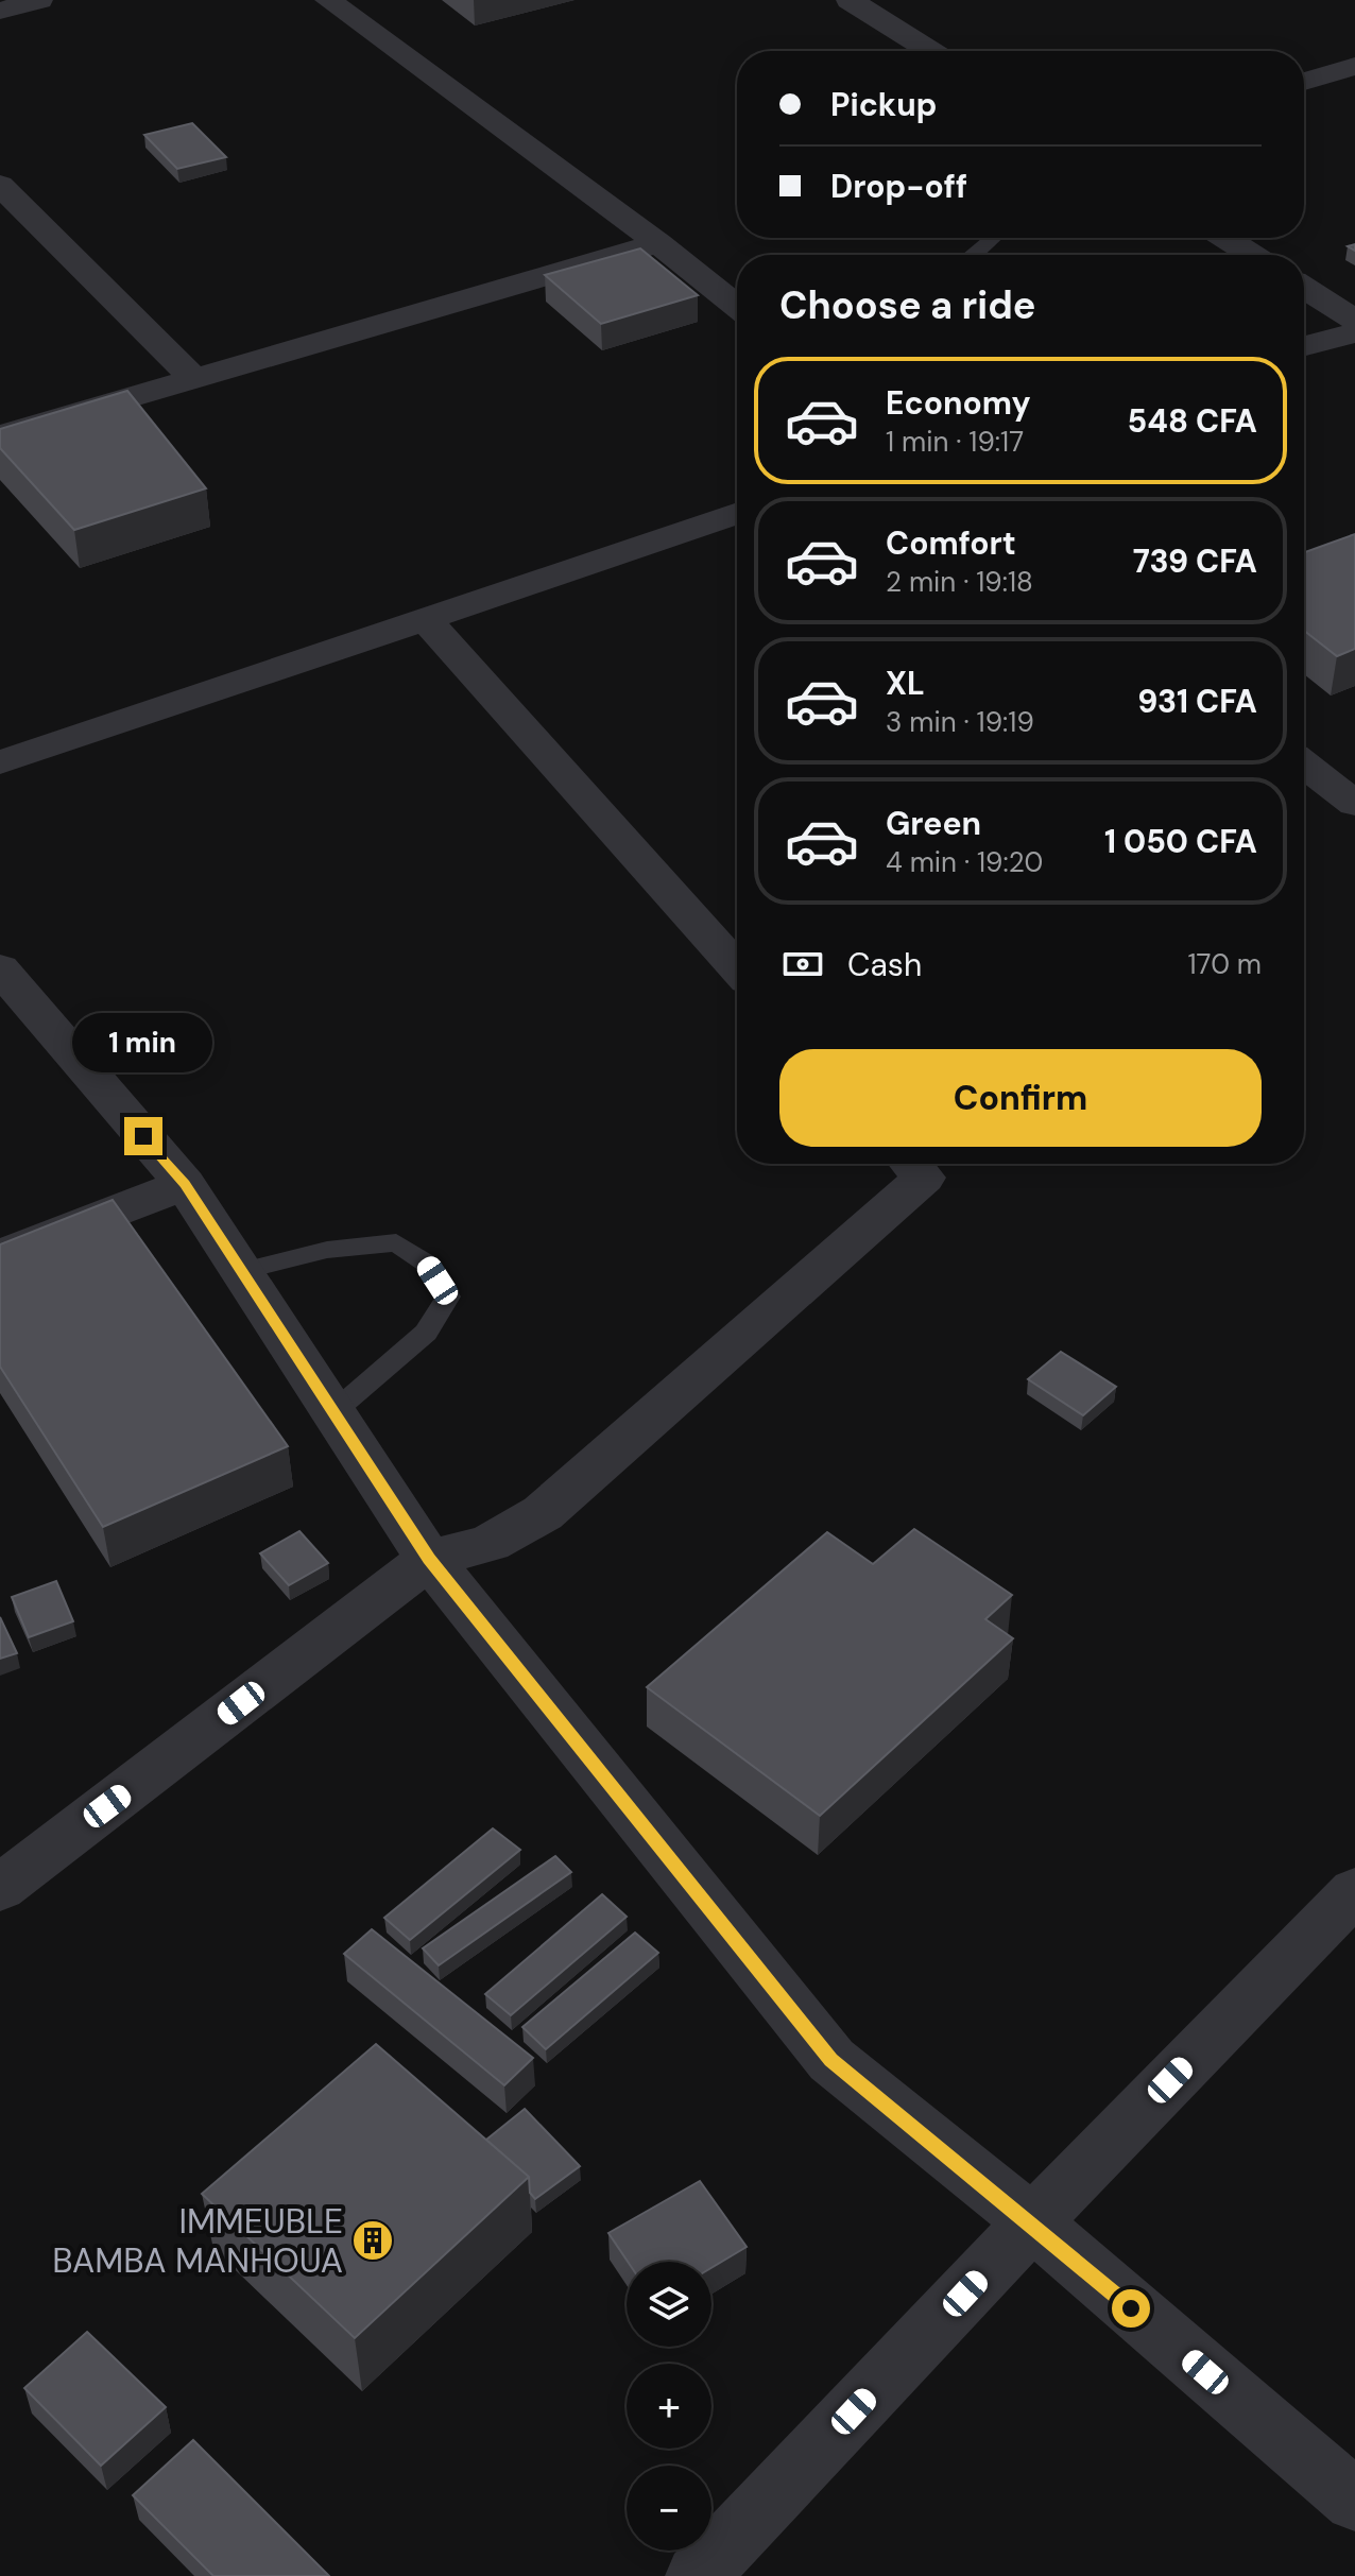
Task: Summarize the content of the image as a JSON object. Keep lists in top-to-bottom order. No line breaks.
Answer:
{"places":{"building":["IMMEUBLE BAMBA MANHOUA"]},"page":{"banner":["Pickup","Drop-off"],"heading":"Choose a ride","list":[{"name":"Economy","note":"1 min · 19:17","value":"548 CFA"},{"name":"Comfort","note":"2 min · 19:18","value":"739 CFA"},{"name":"XL","note":"3 min · 19:19","value":"931 CFA"},{"name":"Green","note":"4 min · 19:20","value":"1 050 CFA"}],"pay":["Cash","170 m"],"bubble":"1 min","buttons":"Confirm","map_buttons":["+","−"]}}
